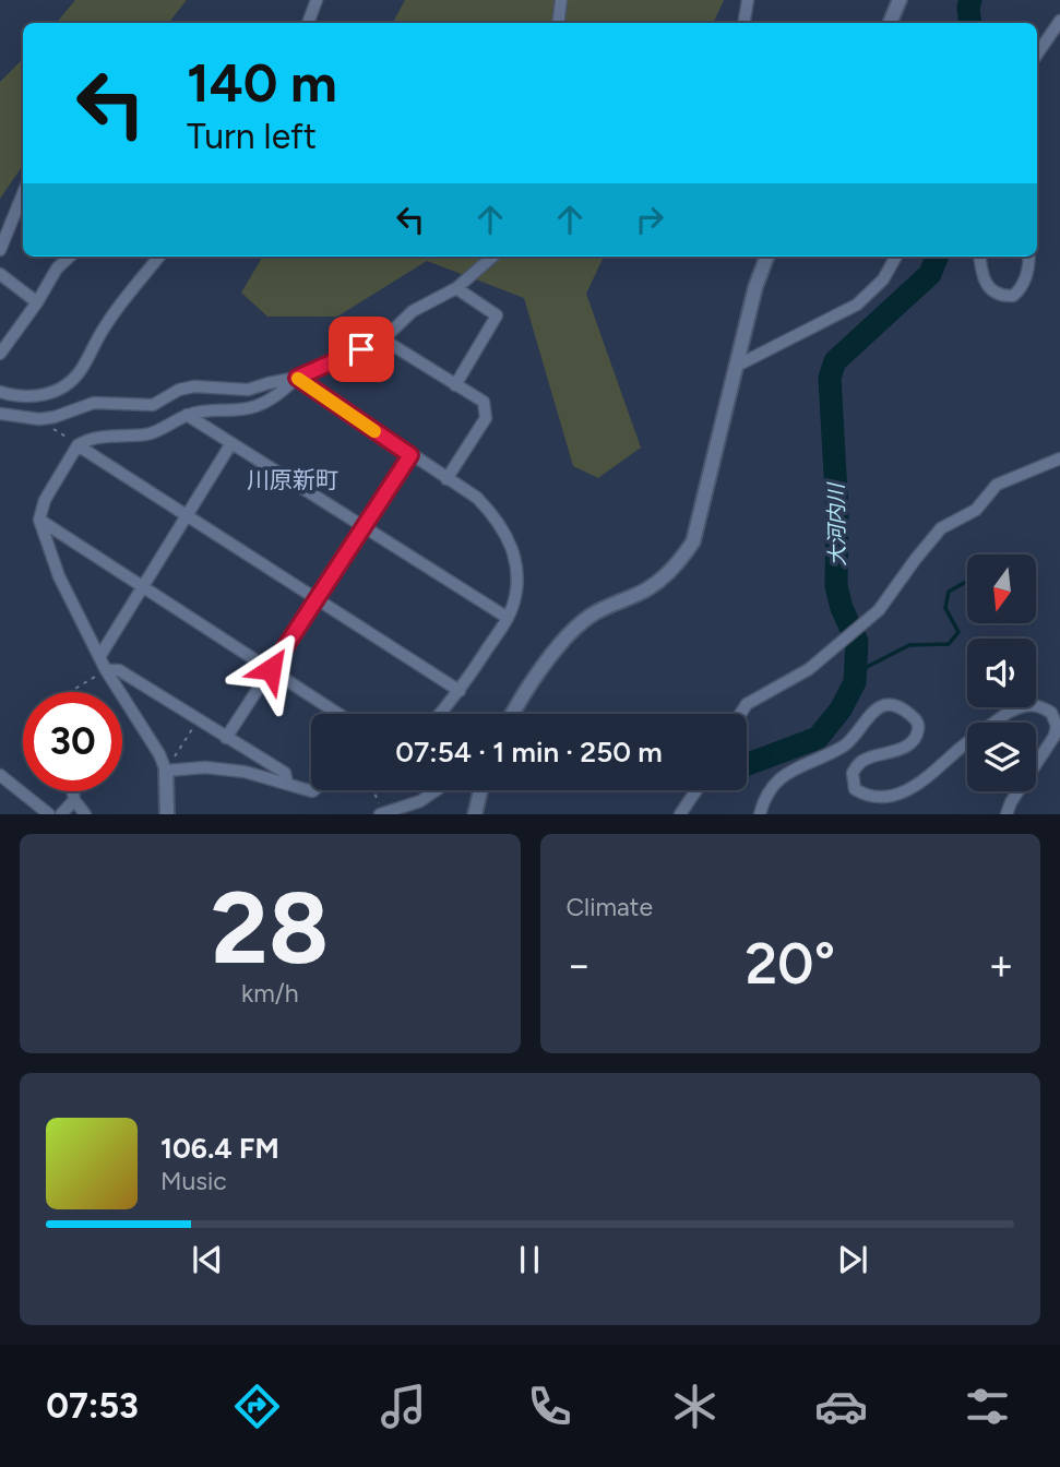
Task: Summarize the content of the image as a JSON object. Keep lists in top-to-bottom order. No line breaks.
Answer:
{"districts":["川原新町"],"water":["大河内川"],"north":"bottom","page":{"turn":["140 m","Turn left"],"limit":"30","trip":"07:54 · 1 min · 250 m","tile":[["28","km/h"],"Climate"],"heat":["−","20°","+"],"song":["106.4 FM","Music"],"tabs":"07:53"}}
